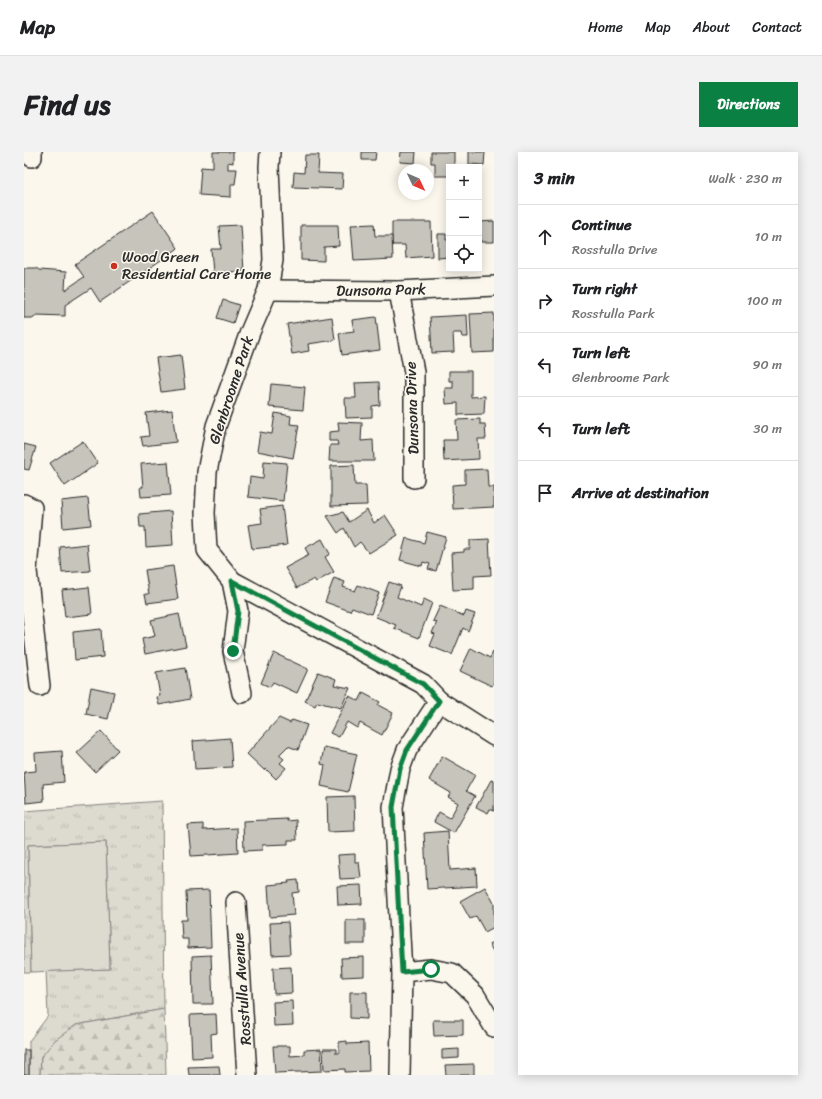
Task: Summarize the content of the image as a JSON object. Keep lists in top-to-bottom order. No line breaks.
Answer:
{"streets":{"street":["Dunsona Park","Glenbroome Park","Dunsona Drive","Rosstulla Avenue"]},"crossings":[["Dunsona Park","Glenbroome Park"],["Dunsona Park","Dunsona Drive"]],"places":["Wood Green Residential Care Home"],"north":"bottom right","page":{"header":"Map","nav":["Home","Map","About","Contact"],"title":"Find us","buttons":"Directions","heading":["3 min","Walk · 230 m"],"map_buttons":["+","−"],"list":[["Continue","Rosstulla Drive","10 m"],["Turn right","Rosstulla Park","100 m"],["Turn left","Glenbroome Park","90 m"],["Turn left","30 m"],"Arrive at destination"]}}
